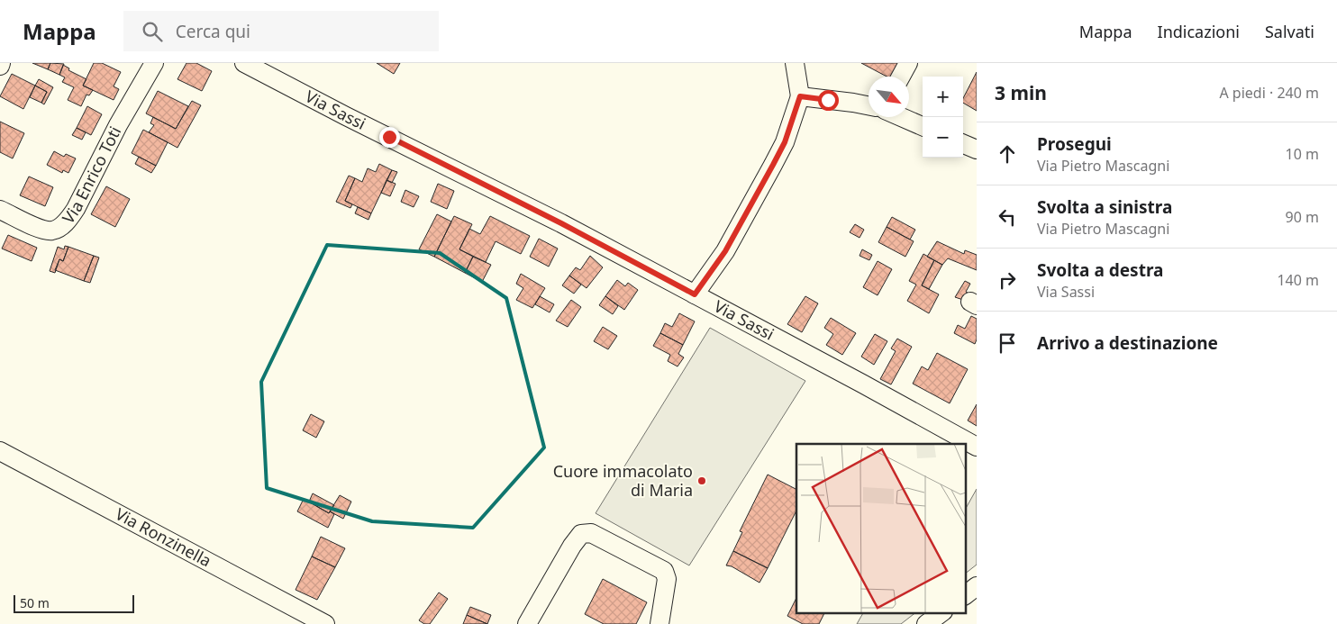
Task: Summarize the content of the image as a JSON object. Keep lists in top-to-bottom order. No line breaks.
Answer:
{"streets":{"street":["Via Sassi","Via Enrico Toti","Via Ronzinella"]},"places":["Cuore immacolato di Maria"],"scale_bar":"50 m","north":"bottom right","page":{"header":"Mappa","search":"Cerca qui","nav":["Mappa","Indicazioni","Salvati"],"heading":["3 min","A piedi · 240 m"],"map_buttons":["+","−"],"list":[["Prosegui","Via Pietro Mascagni","10 m"],["Svolta a sinistra","Via Pietro Mascagni","90 m"],["Svolta a destra","Via Sassi","140 m"],"Arrivo a destinazione"],"scale":"50 m"}}
